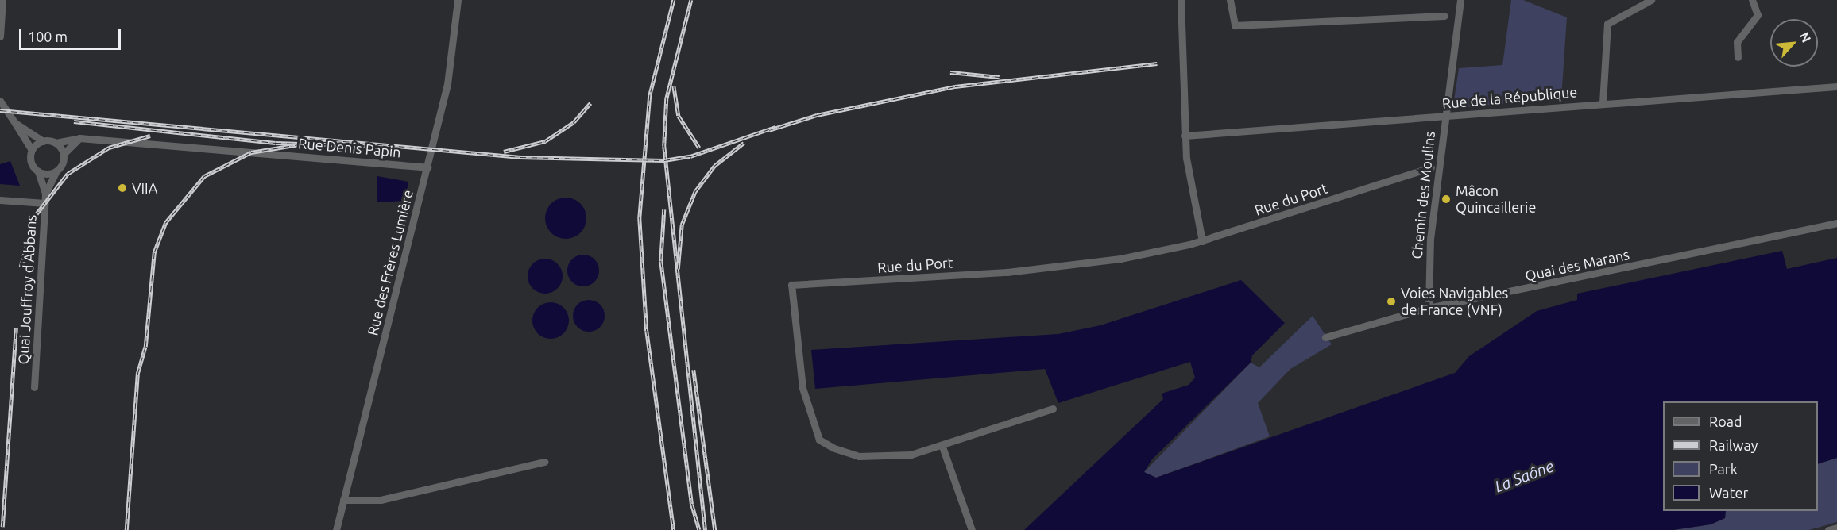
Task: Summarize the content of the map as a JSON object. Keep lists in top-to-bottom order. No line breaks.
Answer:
{"streets":{"street":["Rue de la République","Rue Denis Papin","Chemin des Moulins","Rue du Port","Rue des Frères Lumière","Quai des Marans","Quai Jouffroy d'Abbans"]},"crossings":[["Rue de la République","Chemin des Moulins"],["Rue Denis Papin","Rue des Frères Lumière"],["Chemin des Moulins","Quai des Marans"]],"water":["La Saône"],"places":["VIIA","Mâcon Quincaillerie","Voies Navigables de France (VNF)"],"legend":["Road","Railway","Park","Water"],"scale_bar":"100 m","north":"top right"}
